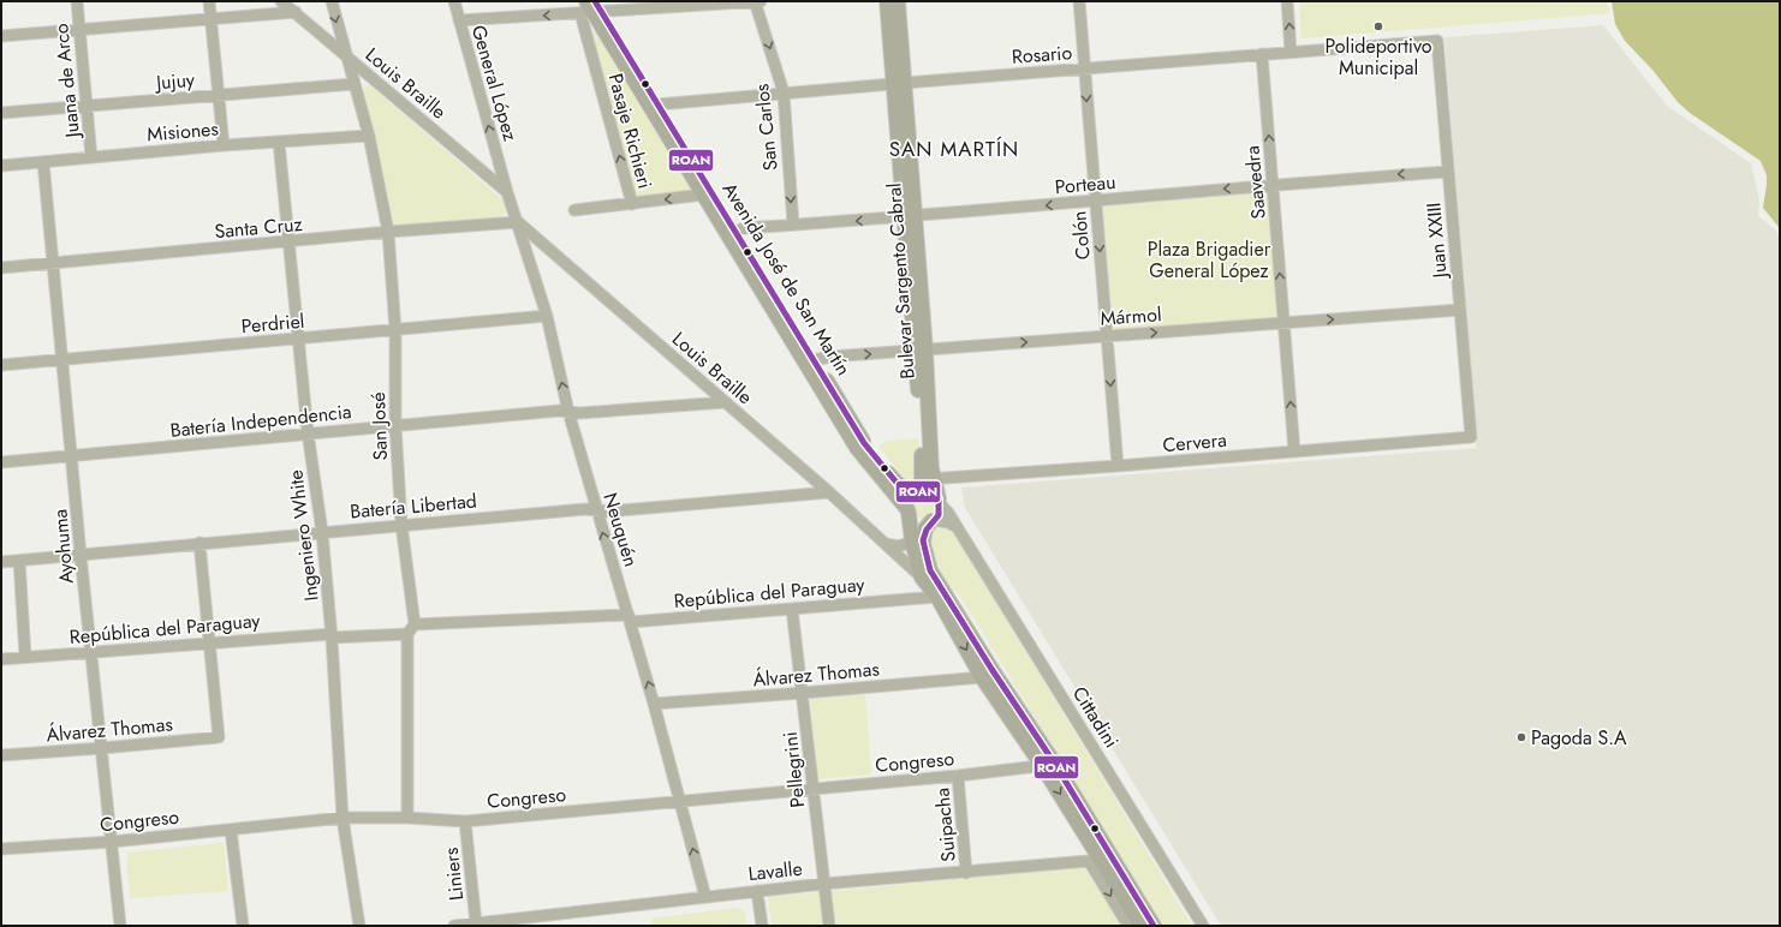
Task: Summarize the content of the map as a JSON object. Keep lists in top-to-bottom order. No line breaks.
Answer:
{"streets":{"main road":["Avenida José de San Martín","Bulevar Sargento Cabral"],"street":["Rosario","Juana de Arco","Jujuy","Louis Braille","General López","San Carlos","Misiones","Pasaje Richieri","Saavedra","Porteau","Santa Cruz","Colón","Juan XXIII","Mármol","Perdriel","Batería Independencia","San José","Cervera","Batería Libertad","Neuquén","Ingeniero White","Ayohuma","República del Paraguay","Álvarez Thomas","Cittadini","Congreso","Pellegrini","Suipacha","Lavalle","Liniers"]},"crossings":[["Rosario","San Carlos"],["Rosario","Saavedra"],["Rosario","Colón"],["Rosario","Juan XXIII"],["Rosario","Avenida José de San Martín"],["Rosario","Bulevar Sargento Cabral"],["Juana de Arco","Jujuy"],["Juana de Arco","Misiones"],["Jujuy","San José"],["Louis Braille","Santa Cruz"],["Louis Braille","Batería Independencia"],["Louis Braille","San José"],["Louis Braille","Batería Libertad"],["Louis Braille","Neuquén"],["General López","Neuquén"],["San Carlos","Porteau"],["Misiones","San José"],["Misiones","Ingeniero White"],["Misiones","Ayohuma"],["Pasaje Richieri","Avenida José de San Martín"],["Saavedra","Porteau"],["Saavedra","Mármol"],["Saavedra","Cervera"],["Porteau","Colón"],["Porteau","Juan XXIII"],["Porteau","Avenida José de San Martín"],["Porteau","Bulevar Sargento Cabral"],["Santa Cruz","San José"],["Santa Cruz","Neuquén"],["Santa Cruz","Ingeniero White"],["Santa Cruz","Ayohuma"],["Colón","Mármol"],["Colón","Cervera"],["Juan XXIII","Mármol"],["Juan XXIII","Cervera"],["Avenida José de San Martín","Bulevar Sargento Cabral"],["Avenida José de San Martín","Mármol"],["Avenida José de San Martín","Cervera"],["Avenida José de San Martín","Cittadini"],["Bulevar Sargento Cabral","Mármol"],["Bulevar Sargento Cabral","Cervera"],["Bulevar Sargento Cabral","Cittadini"],["Perdriel","San José"],["Perdriel","Neuquén"],["Perdriel","Ingeniero White"],["Perdriel","Ayohuma"],["Batería Independencia","San José"],["Batería Independencia","Neuquén"],["Batería Independencia","Ingeniero White"],["Batería Independencia","Ayohuma"],["San José","Batería Libertad"],["San José","República del Paraguay"],["Cervera","Cittadini"],["Batería Libertad","Neuquén"],["Batería Libertad","Ingeniero White"],["Batería Libertad","Ayohuma"],["Neuquén","República del Paraguay"],["Neuquén","Álvarez Thomas"],["Neuquén","Congreso"],["Neuquén","Lavalle"],["Ingeniero White","República del Paraguay"],["Ingeniero White","Congreso"],["Ayohuma","República del Paraguay"],["Ayohuma","Álvarez Thomas"],["Ayohuma","Congreso"],["República del Paraguay","Álvarez Thomas"],["República del Paraguay","Pellegrini"],["Álvarez Thomas","Pellegrini"],["Congreso","Pellegrini"],["Congreso","Suipacha"],["Congreso","Liniers"],["Pellegrini","Lavalle"],["Suipacha","Lavalle"],["Lavalle","Liniers"]],"one_way":["General López","San Carlos","Pasaje Richieri","Saavedra","Porteau","Colón","Mármol","Neuquén"],"districts":["SAN MARTÍN"],"parks":["Plaza Brigadier General López"],"places":["Polideportivo Municipal","Pagoda S.A"],"lines":["transit line ROAN"]}
